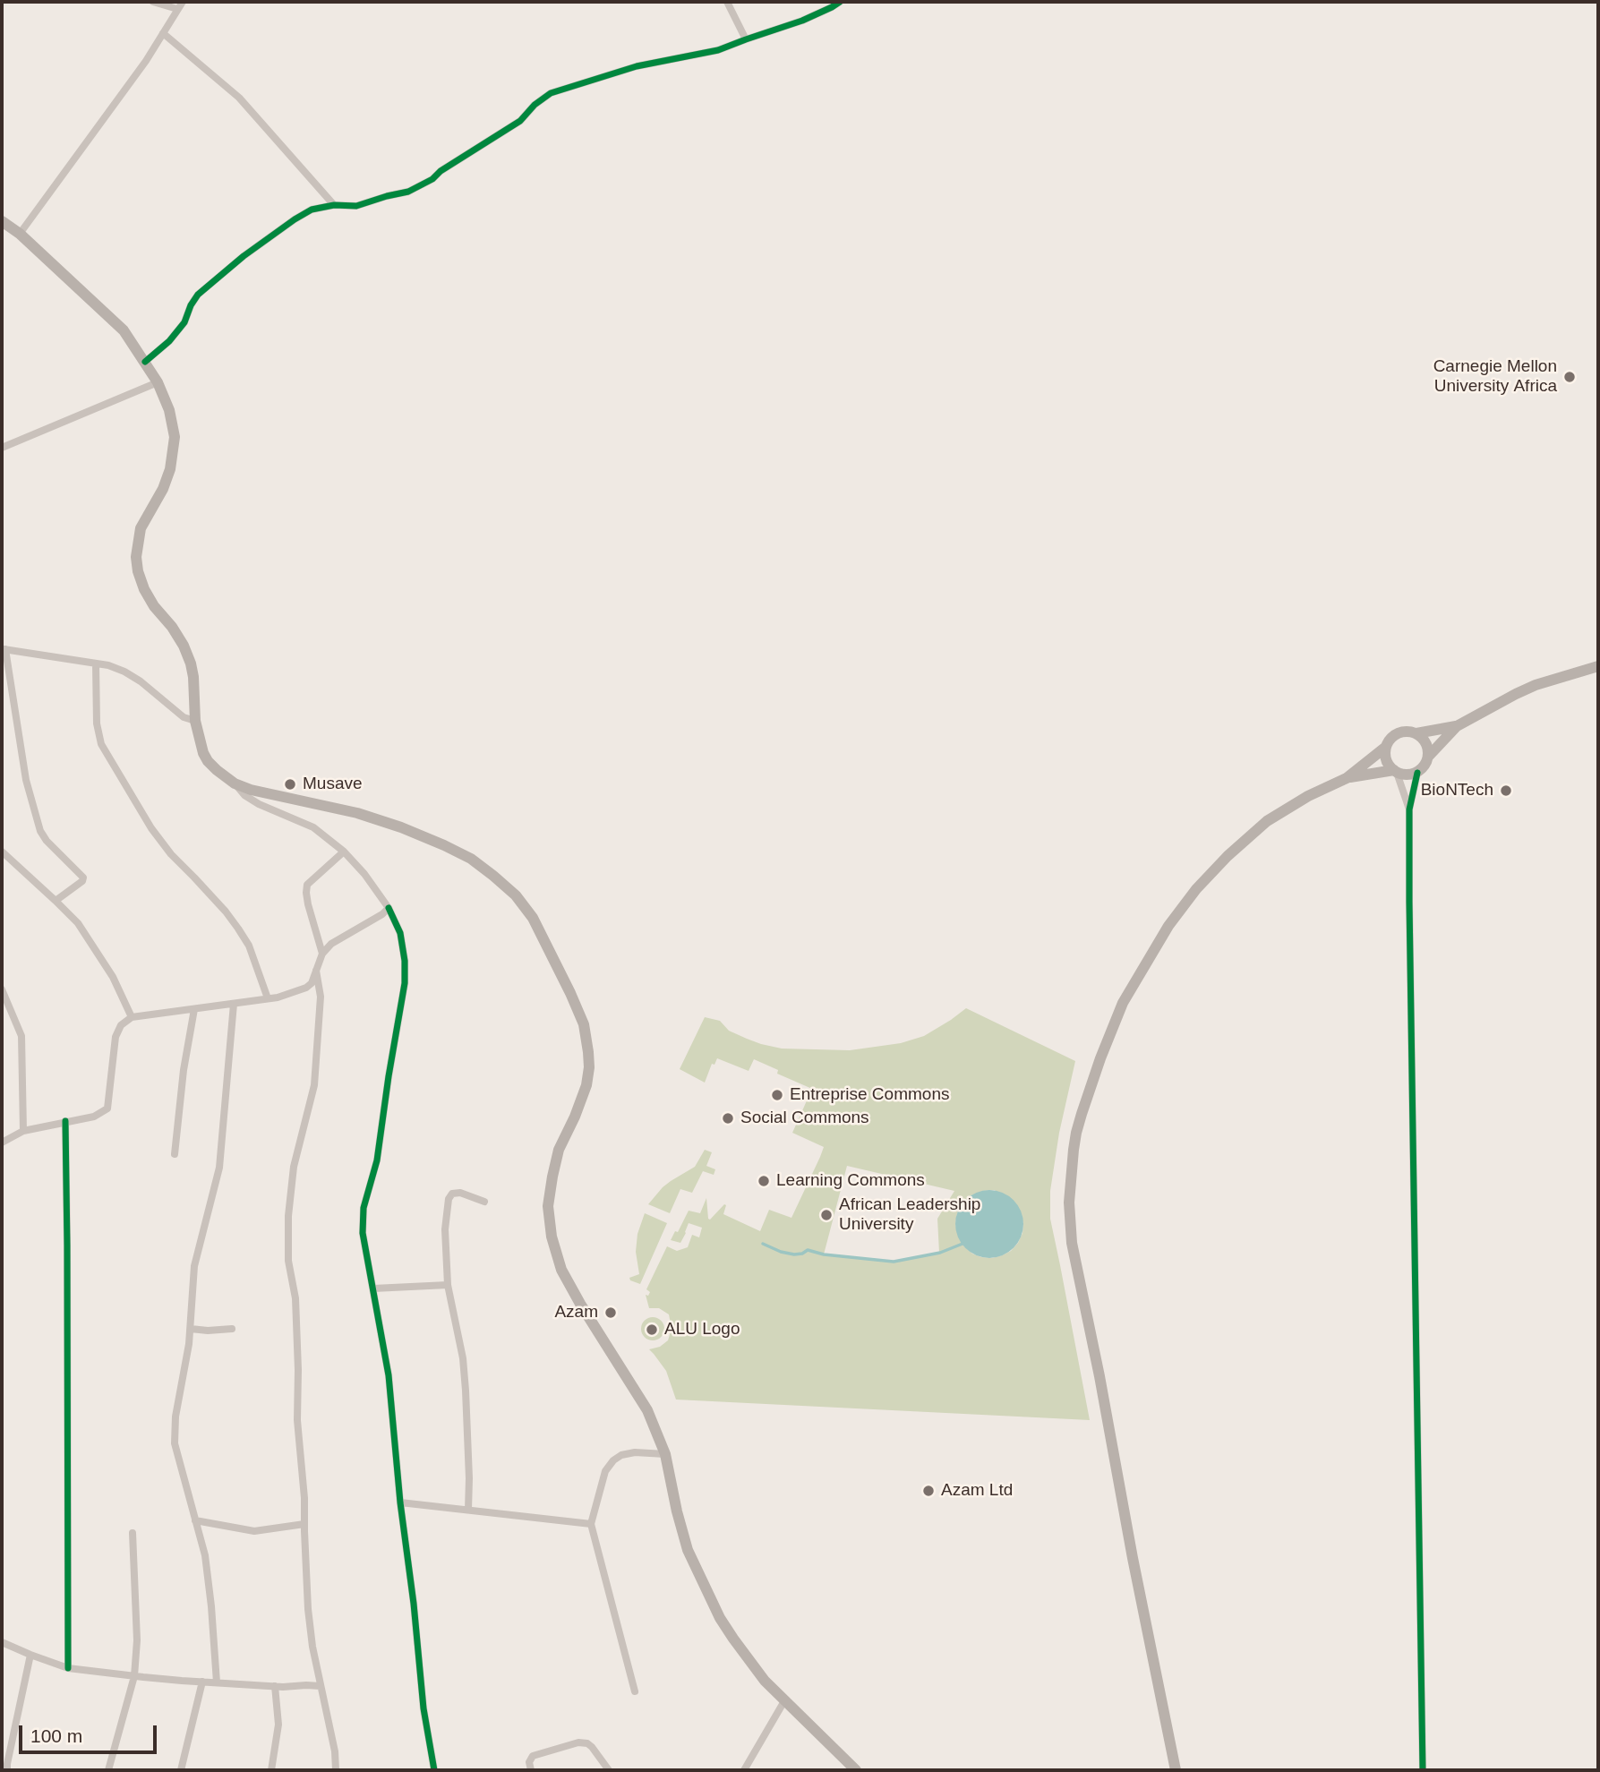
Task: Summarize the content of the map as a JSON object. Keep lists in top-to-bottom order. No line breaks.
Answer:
{"places":["Carnegie Mellon University Africa","Musave","BioNTech","Entreprise Commons","Social Commons","Learning Commons","African Leadership University","Azam","ALU Logo","Azam Ltd"],"scale_bar":"100 m"}
